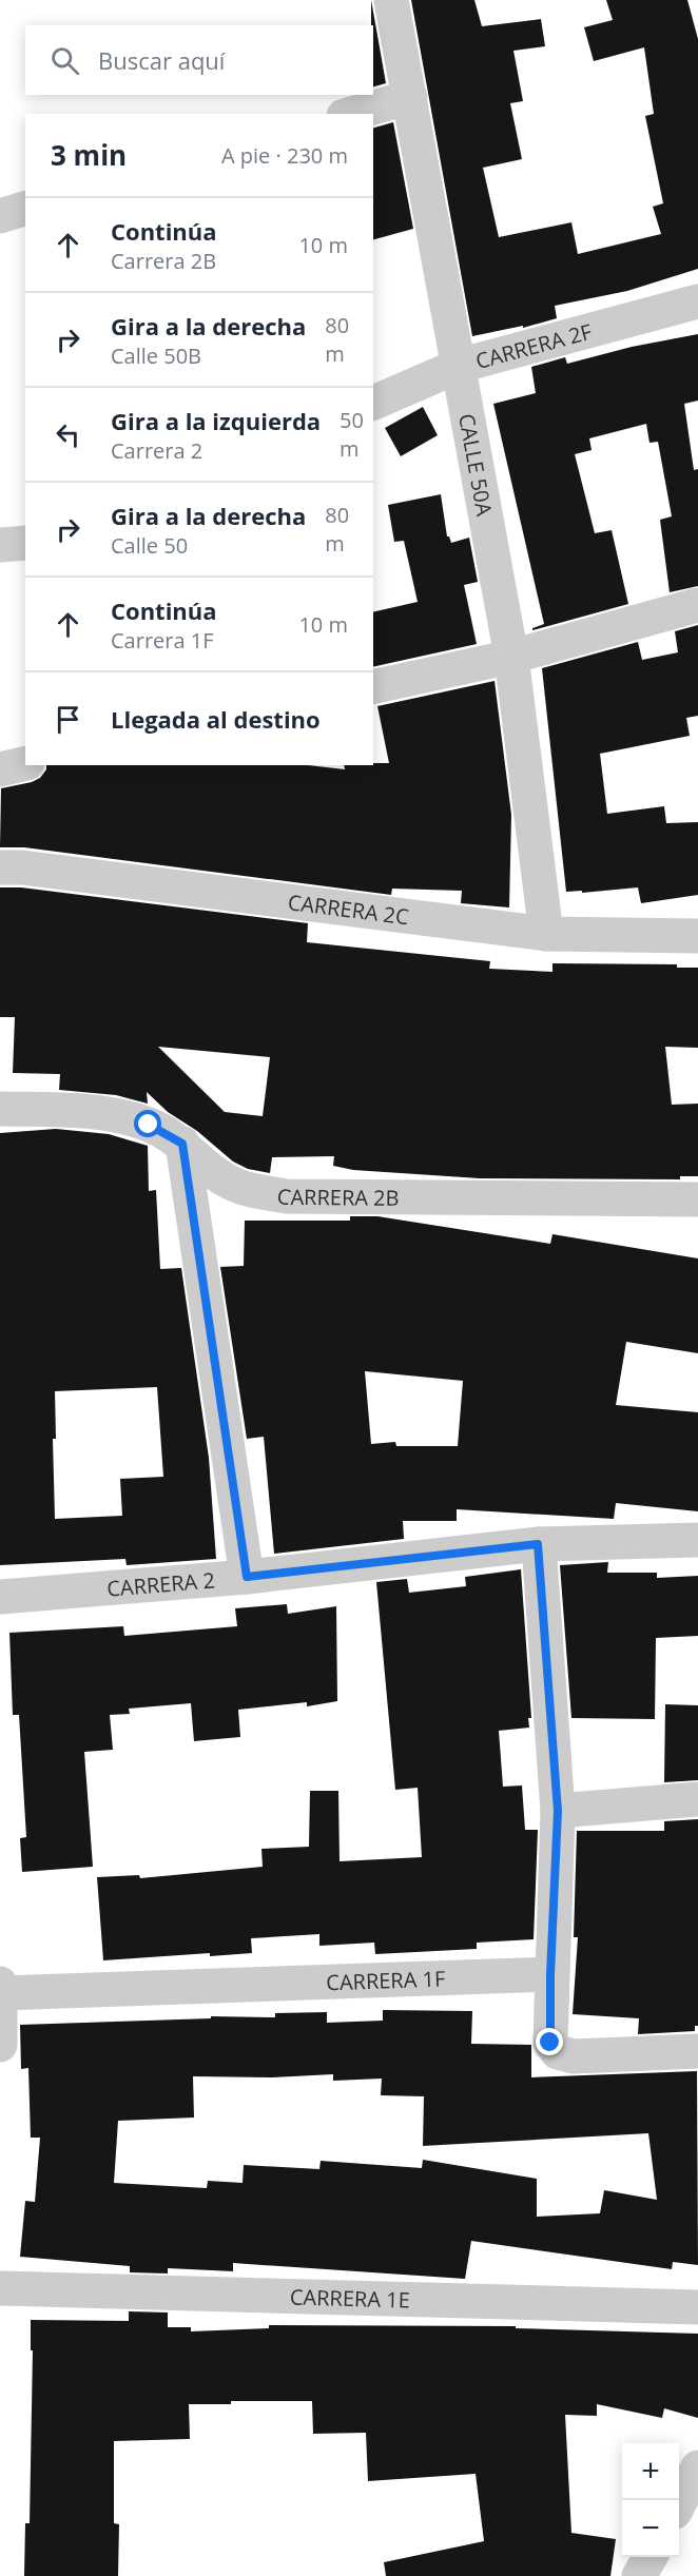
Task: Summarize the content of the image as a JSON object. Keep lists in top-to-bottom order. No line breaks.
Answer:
{"streets":{"street":["CARRERA 2F","CALLE 50A","CARRERA 2C","CARRERA 2B","CARRERA 2","CARRERA 1F","CARRERA 1E"]},"crossings":[["CARRERA 2F","CALLE 50A"],["CALLE 50A","CARRERA 2C"]],"page":{"search":"Buscar aquí","heading":["3 min","A pie · 230 m"],"list":[["Continúa","Carrera 2B","10 m"],["Gira a la derecha","Calle 50B","80 m"],["Gira a la izquierda","Carrera 2","50 m"],["Gira a la derecha","Calle 50","80 m"],["Continúa","Carrera 1F","10 m"],"Llegada al destino"],"map_buttons":["+","−"]}}
